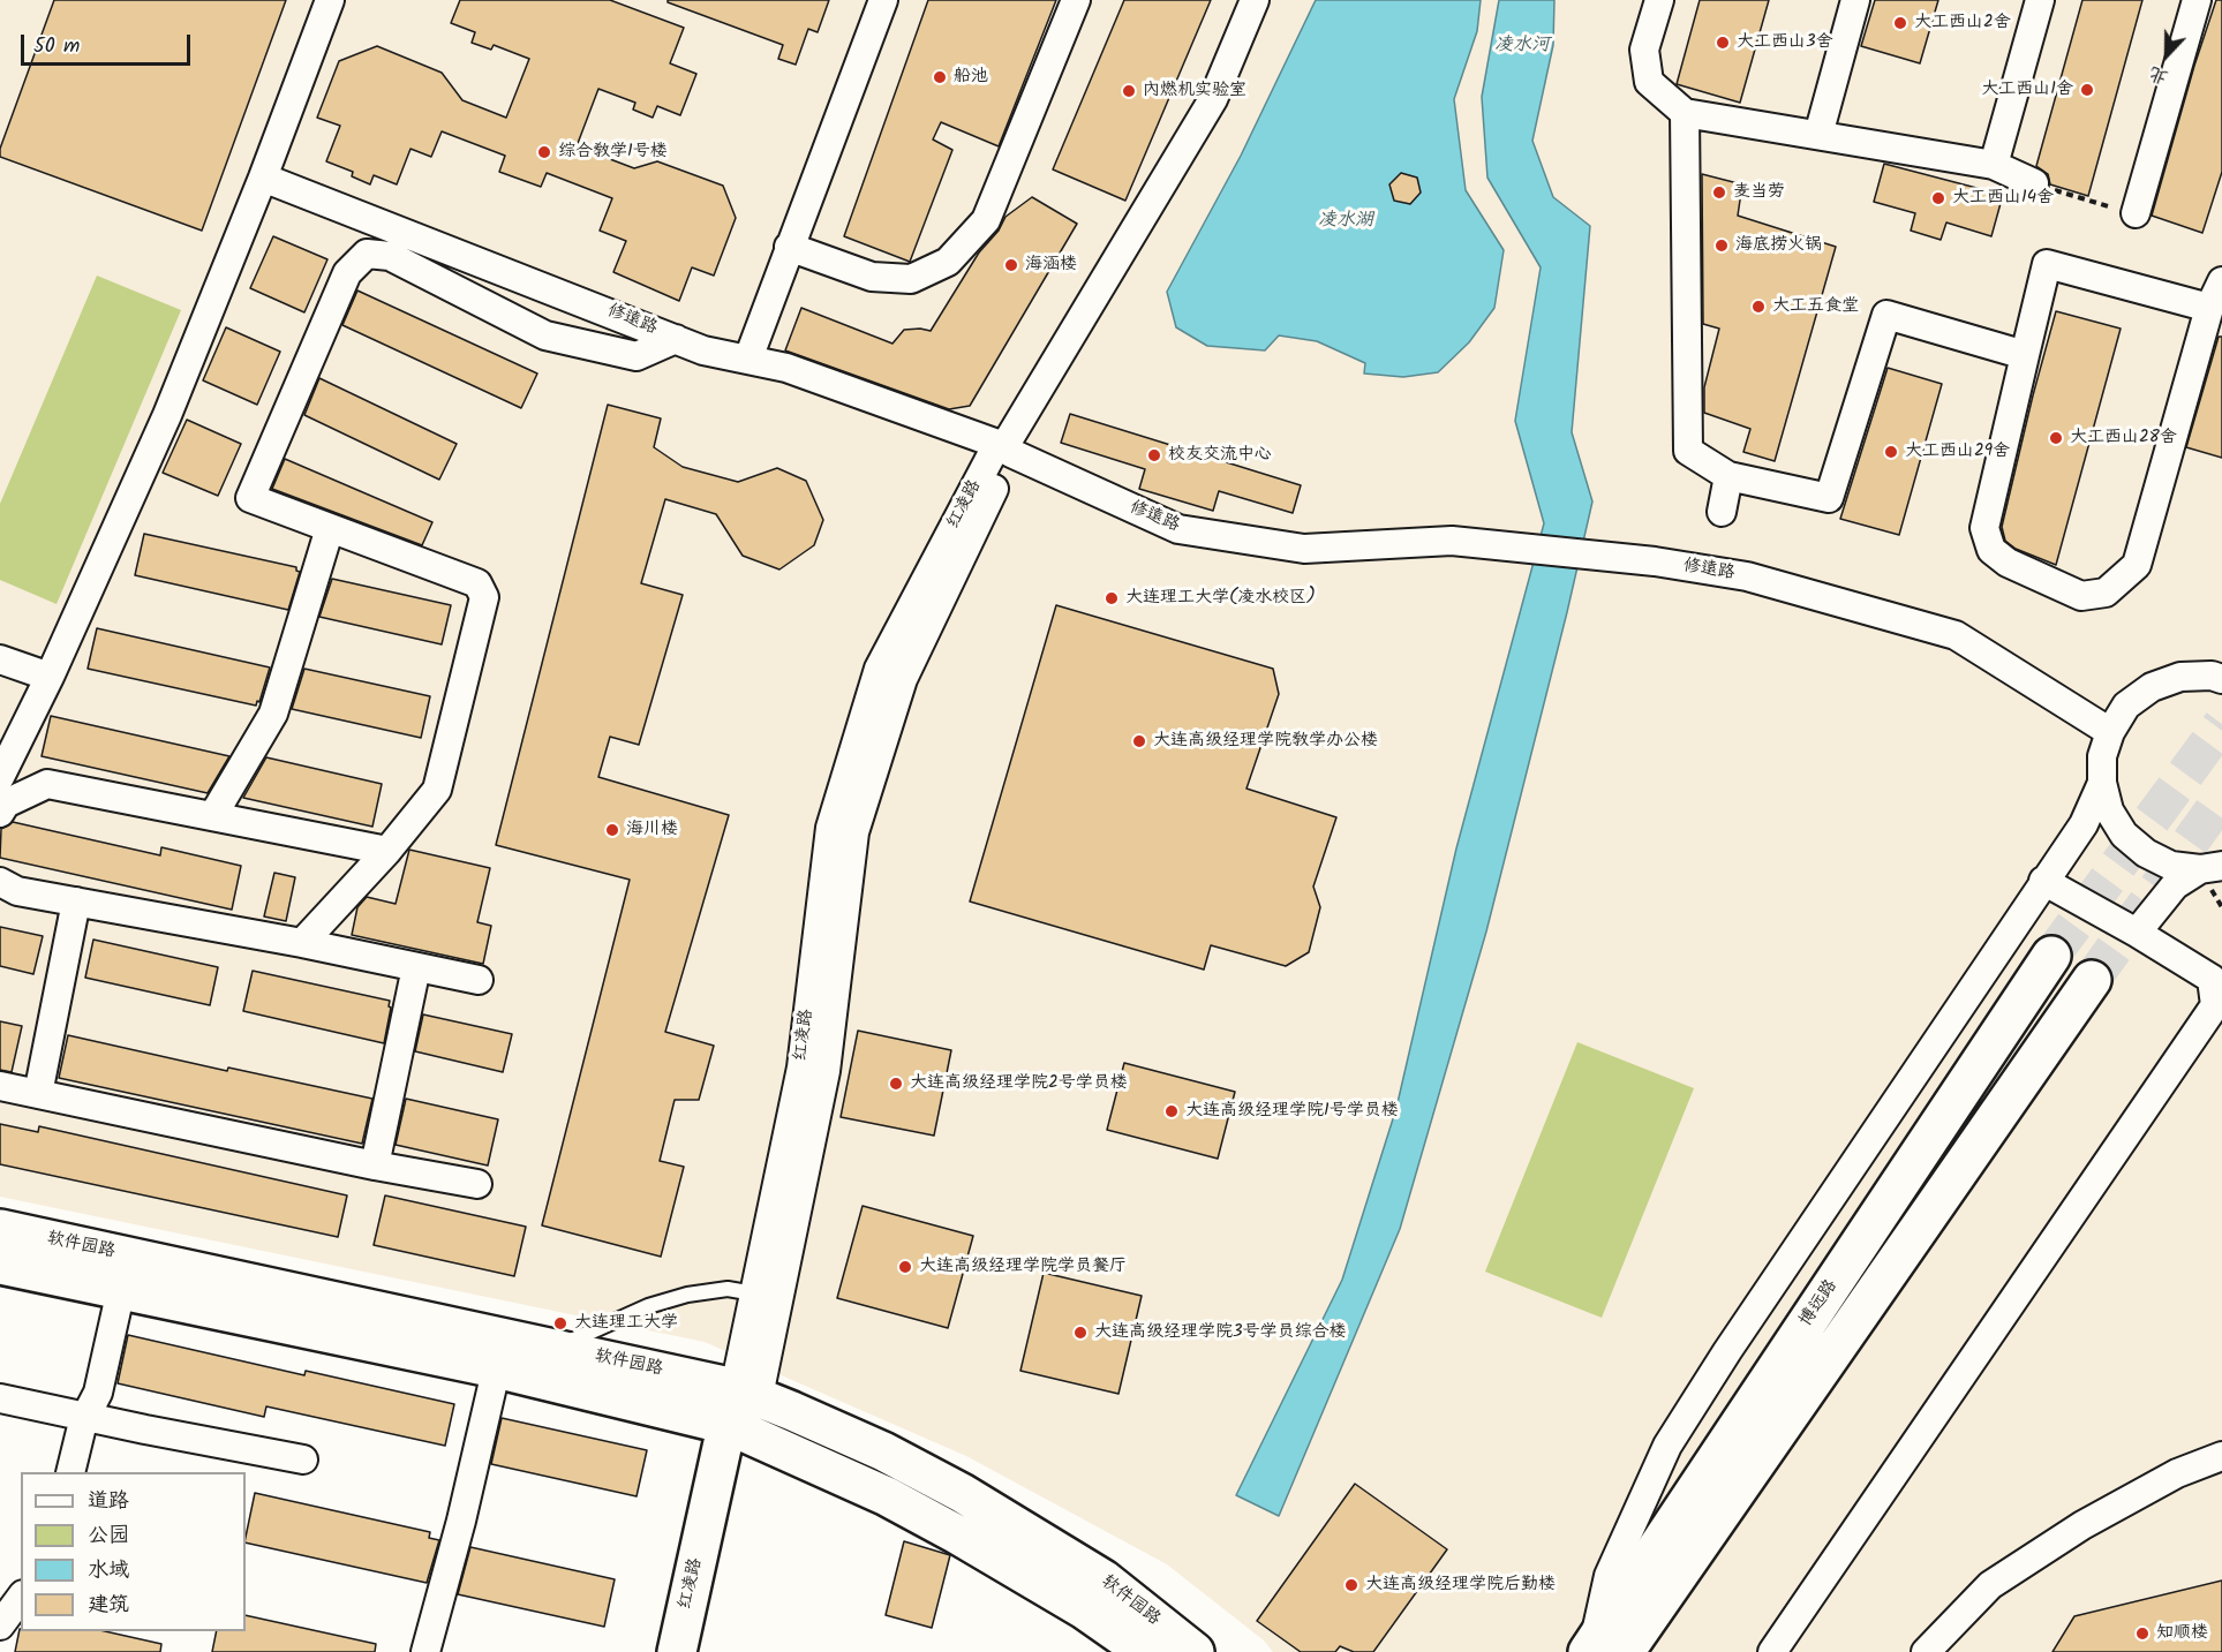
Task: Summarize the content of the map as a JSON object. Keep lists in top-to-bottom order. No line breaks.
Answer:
{"streets":{"main road":["红凌路","软件园路","博远路"],"street":["修遠路"]},"crossings":[["修遠路","红凌路"],["红凌路","软件园路"]],"water":["凌水河","凌水湖"],"places":["大工西山2舍","大工西山3舍","船池","大工西山1舍","内燃机实验室","综合教学1号楼","麦当劳","大工西山14舍","海底捞火锅","海涵楼","大工五食堂","大工西山28舍","大工西山29舍","校友交流中心","大连理工大学(凌水校区)","大连高级经理学院教学办公楼","海川楼","大连高级经理学院2号学员楼","大连高级经理学院1号学员楼","大连高级经理学院学员餐厅","大连理工大学","大连高级经理学院3号学员综合楼","大连高级经理学院后勤楼","知顺楼"],"legend":["道路","公园","水域","建筑"],"scale_bar":"50 m","north":"bottom"}
